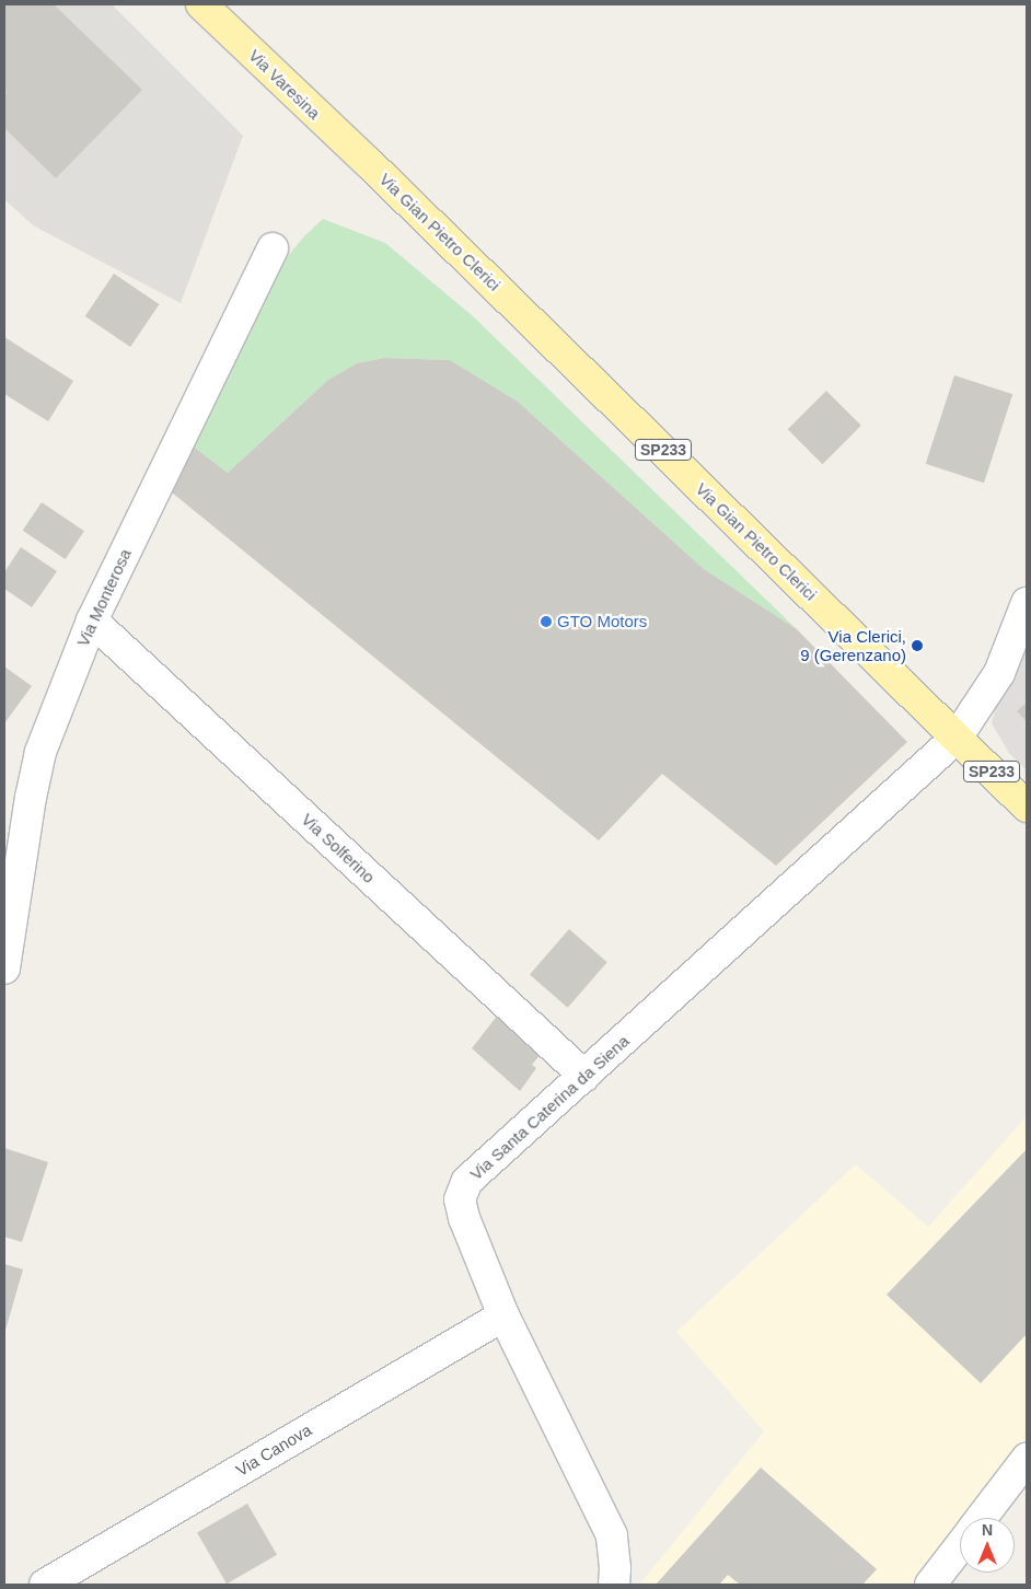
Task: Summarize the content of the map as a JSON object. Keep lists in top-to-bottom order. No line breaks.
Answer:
{"streets":{"main road":["Via Varesina","Via Gian Pietro Clerici","SP233"],"street":["Via Monterosa","Via Solferino","Via Santa Caterina da Siena","Via Canova"]},"crossings":[["Via Varesina","Via Gian Pietro Clerici"],["Via Gian Pietro Clerici","Via Santa Caterina da Siena"],["Via Monterosa","Via Solferino"],["Via Solferino","Via Santa Caterina da Siena"],["Via Santa Caterina da Siena","Via Canova"]],"places":["GTO Motors","Via Clerici, 9 (Gerenzano)"],"north":"top"}
